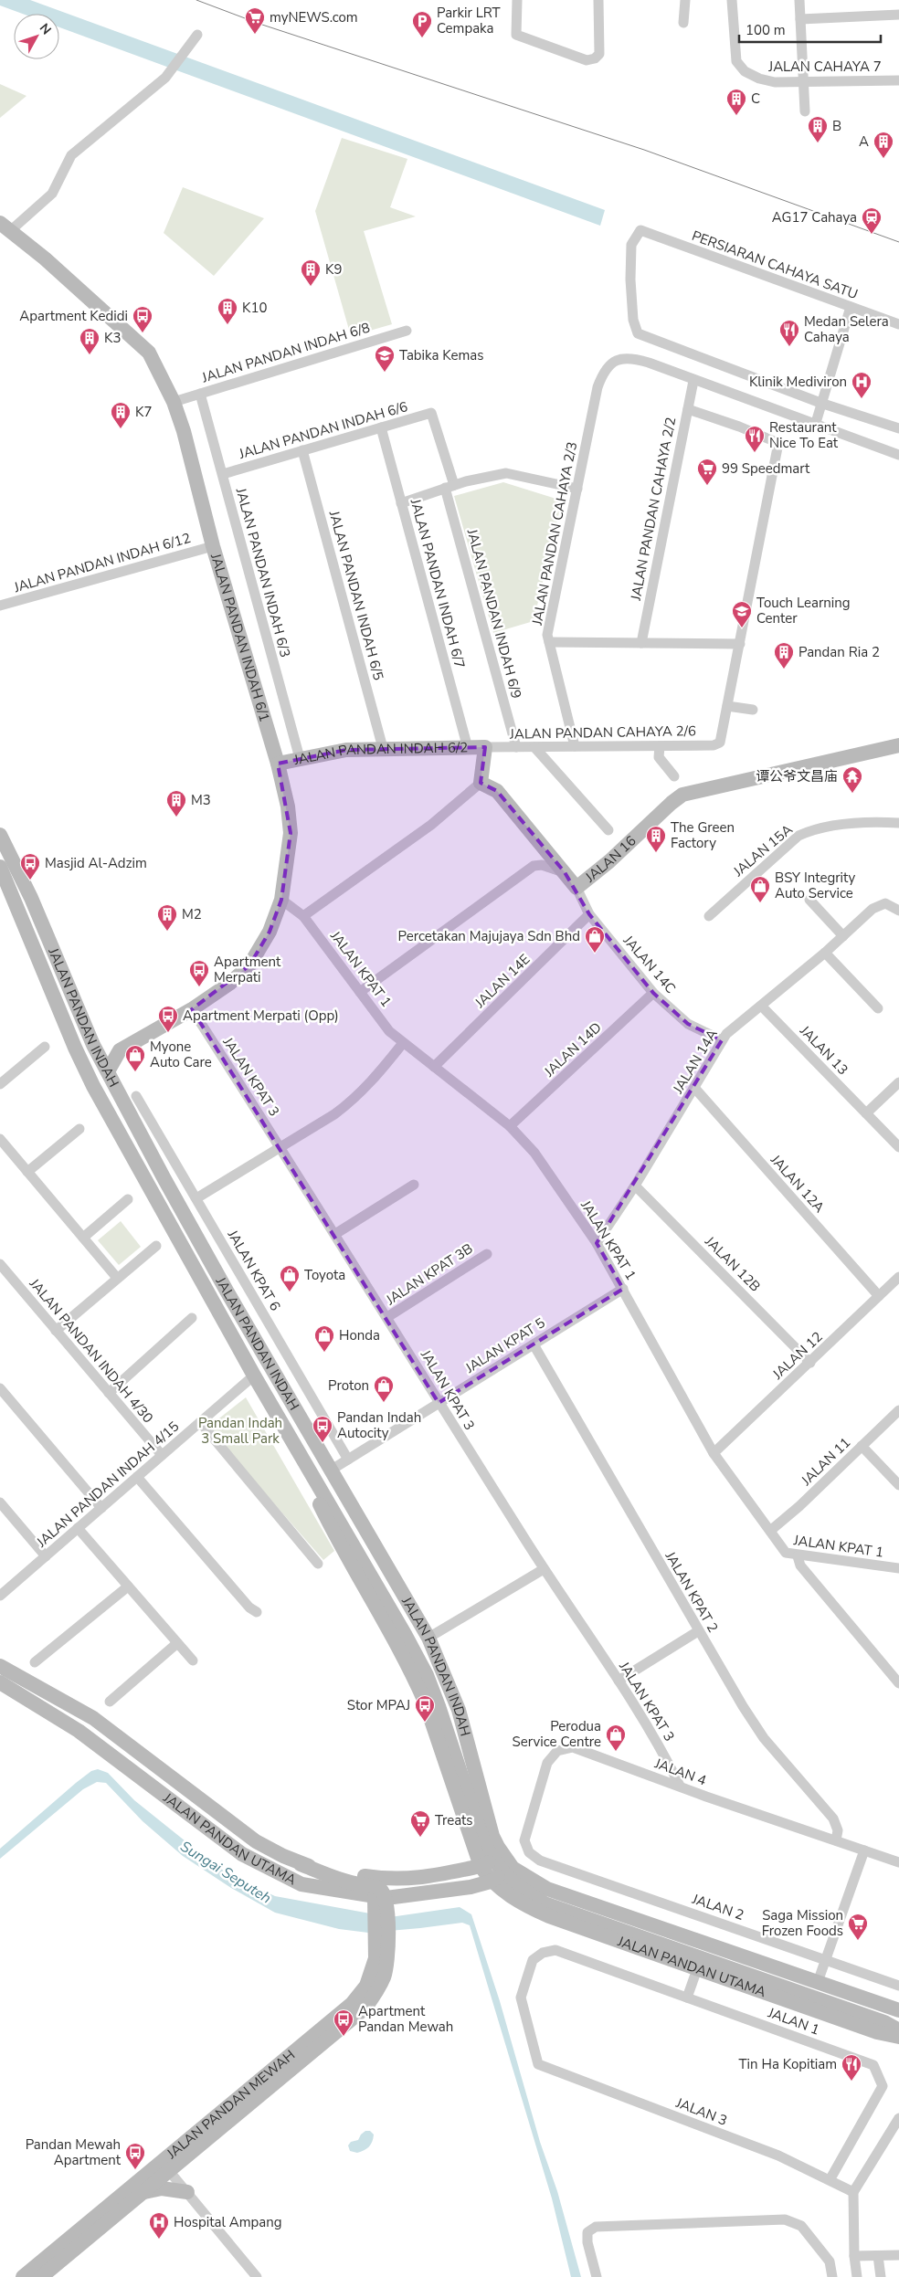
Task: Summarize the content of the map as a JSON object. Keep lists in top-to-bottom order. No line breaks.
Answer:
{"streets":{"main road":["JALAN PANDAN INDAH 6/1","JALAN PANDAN INDAH 6/2","JALAN 16","JALAN PANDAN INDAH","JALAN PANDAN UTAMA","JALAN PANDAN MEWAH"],"street":["JALAN CAHAYA 7","PERSIARAN CAHAYA SATU","JALAN PANDAN INDAH 6/8","JALAN PANDAN INDAH 6/6","JALAN PANDAN CAHAYA 2/2","JALAN PANDAN CAHAYA 2/3","JALAN PANDAN INDAH 6/12","JALAN PANDAN INDAH 6/3","JALAN PANDAN INDAH 6/7","JALAN PANDAN INDAH 6/5","JALAN PANDAN INDAH 6/9","JALAN PANDAN CAHAYA 2/6","JALAN 15A","JALAN 14C","JALAN KPAT 1","JALAN 14E","JALAN 14D","JALAN 13","JALAN 14A","JALAN KPAT 3","JALAN 12A","JALAN 12B","JALAN KPAT 6","JALAN KPAT 3B","JALAN KPAT 5","JALAN PANDAN INDAH 4/30","JALAN 12","JALAN 11","JALAN PANDAN INDAH 4/15","JALAN KPAT 2","JALAN 4","JALAN 2","JALAN 1","JALAN 3"]},"crossings":[["JALAN PANDAN INDAH 6/8","JALAN PANDAN INDAH 6/3"],["JALAN PANDAN INDAH 6/8","JALAN PANDAN INDAH 6/1"],["JALAN PANDAN INDAH 6/6","JALAN PANDAN INDAH 6/3"],["JALAN PANDAN INDAH 6/6","JALAN PANDAN INDAH 6/7"],["JALAN PANDAN INDAH 6/6","JALAN PANDAN INDAH 6/5"],["JALAN PANDAN INDAH 6/6","JALAN PANDAN INDAH 6/9"],["JALAN PANDAN CAHAYA 2/2","JALAN PANDAN CAHAYA 2/3"],["JALAN PANDAN CAHAYA 2/3","JALAN PANDAN CAHAYA 2/6"],["JALAN PANDAN INDAH 6/12","JALAN PANDAN INDAH 6/1"],["JALAN PANDAN INDAH 6/3","JALAN PANDAN INDAH 6/2"],["JALAN PANDAN INDAH 6/7","JALAN PANDAN INDAH 6/2"],["JALAN PANDAN INDAH 6/5","JALAN PANDAN INDAH 6/2"],["JALAN PANDAN INDAH 6/9","JALAN PANDAN CAHAYA 2/6"],["JALAN PANDAN INDAH 6/1","JALAN PANDAN INDAH 6/2"],["JALAN PANDAN INDAH 6/1","JALAN KPAT 1"],["JALAN PANDAN INDAH 6/1","JALAN KPAT 3"],["JALAN PANDAN CAHAYA 2/6","JALAN PANDAN INDAH 6/2"],["JALAN 16","JALAN 14C"],["JALAN 16","JALAN KPAT 1"],["JALAN 14C","JALAN 14E"],["JALAN 14C","JALAN 14D"],["JALAN 14C","JALAN 14A"],["JALAN KPAT 1","JALAN 14E"],["JALAN KPAT 1","JALAN 14D"],["JALAN KPAT 1","JALAN 14A"],["JALAN KPAT 1","JALAN KPAT 5"],["JALAN KPAT 1","JALAN 12"],["JALAN KPAT 1","JALAN 11"],["JALAN PANDAN INDAH","JALAN KPAT 5"],["JALAN PANDAN INDAH","JALAN PANDAN INDAH 4/15"],["JALAN PANDAN INDAH","JALAN PANDAN UTAMA"],["JALAN 13","JALAN 14A"],["JALAN 14A","JALAN 12A"],["JALAN 14A","JALAN 12B"],["JALAN KPAT 3","JALAN KPAT 3B"],["JALAN KPAT 3","JALAN KPAT 5"],["JALAN KPAT 3","JALAN 4"],["JALAN 12A","JALAN 12"],["JALAN 12B","JALAN 12"],["JALAN KPAT 6","JALAN KPAT 5"],["JALAN KPAT 5","JALAN KPAT 2"],["JALAN PANDAN INDAH 4/30","JALAN PANDAN INDAH 4/15"],["JALAN KPAT 2","JALAN 4"],["JALAN 4","JALAN 2"],["JALAN PANDAN UTAMA","JALAN PANDAN MEWAH"],["JALAN 1","JALAN 3"]],"water":["Sungai Seputeh"],"parks":["Pandan Indah 3 Small Park"],"places":{"supermarket":["myNEWS.com","99 Speedmart","Treats","Saga Mission Frozen Foods"],"parking":["Parkir LRT Cempaka"],"building":["C","B","A","K9","K10","K3","K7","Pandan Ria 2","M3","The Green Factory","M2"],"station":["AG17 Cahaya"],"bus stop":["Apartment Kedidi","Masjid Al-Adzim","Apartment Merpati","Apartment Merpati (Opp)","Pandan Indah Autocity","Stor MPAJ","Apartment Pandan Mewah","Pandan Mewah Apartment"],"restaurant":["Medan Selera Cahaya","Restaurant Nice To Eat","Tin Ha Kopitiam"],"school or university":["Tabika Kemas","Touch Learning Center"],"hospital":["Klinik Mediviron","Hospital Ampang"],"temple":["谭公爷文昌庙"],"shop":["BSY Integrity Auto Service","Percetakan Majujaya Sdn Bhd","Myone Auto Care","Toyota","Honda","Proton","Perodua Service Centre"]},"scale_bar":"100 m","north":"top right"}
